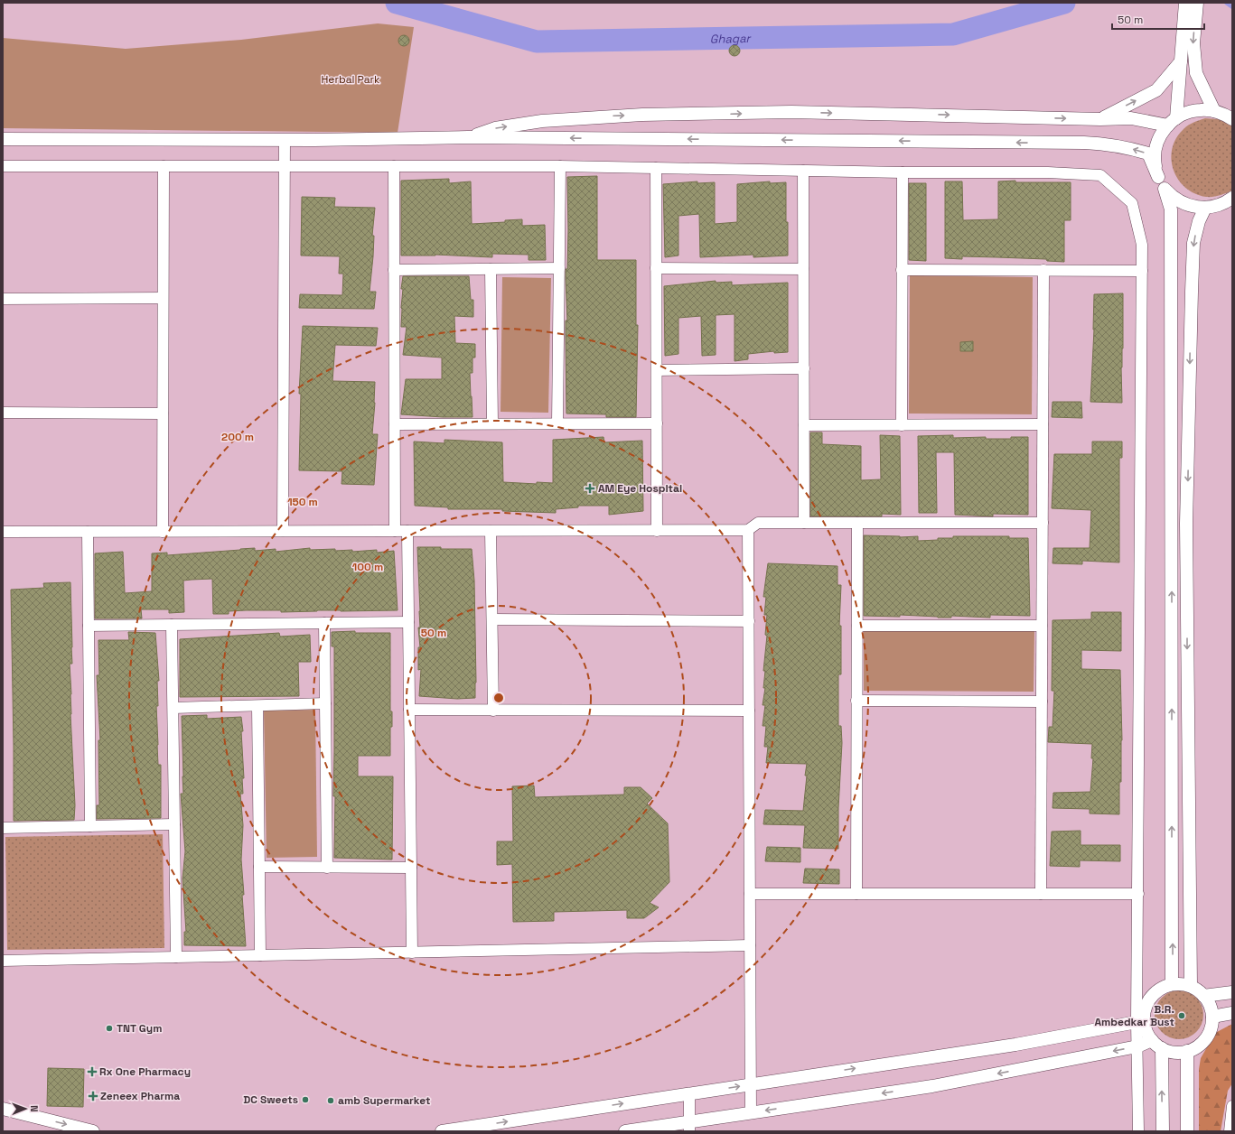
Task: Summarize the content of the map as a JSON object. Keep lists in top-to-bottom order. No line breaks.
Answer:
{"water":["Ghagar"],"parks":["Herbal Park"],"places":{"health":["AM Eye Hospital","Rx One Pharmacy","Zeneex Pharma"],"other":["B.R. Ambedkar Bust","TNT Gym","DC Sweets","amb Supermarket"]},"scale_bar":"50 m","north":"right","rings":["200 m","150 m","100 m","50 m"]}
